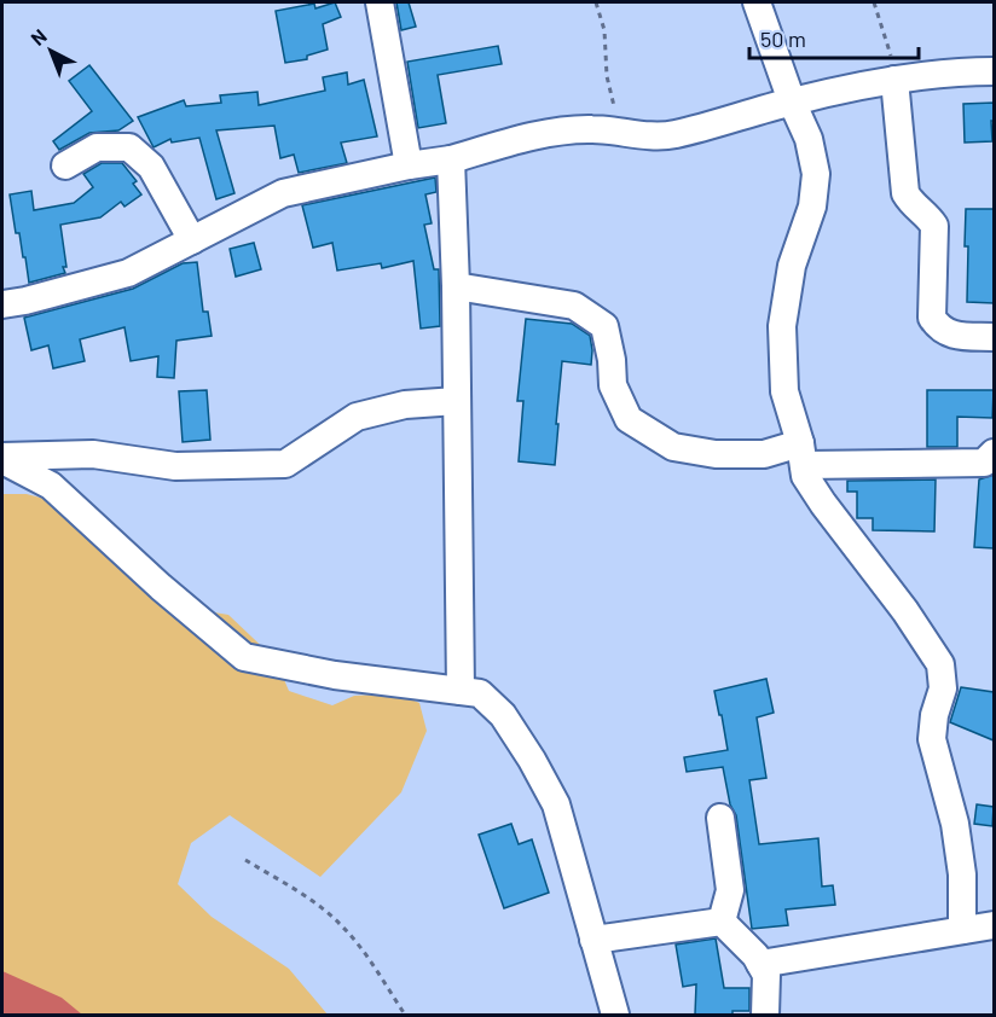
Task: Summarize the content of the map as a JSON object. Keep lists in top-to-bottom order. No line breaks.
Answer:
{"scale_bar":"50 m","north":"top left"}
